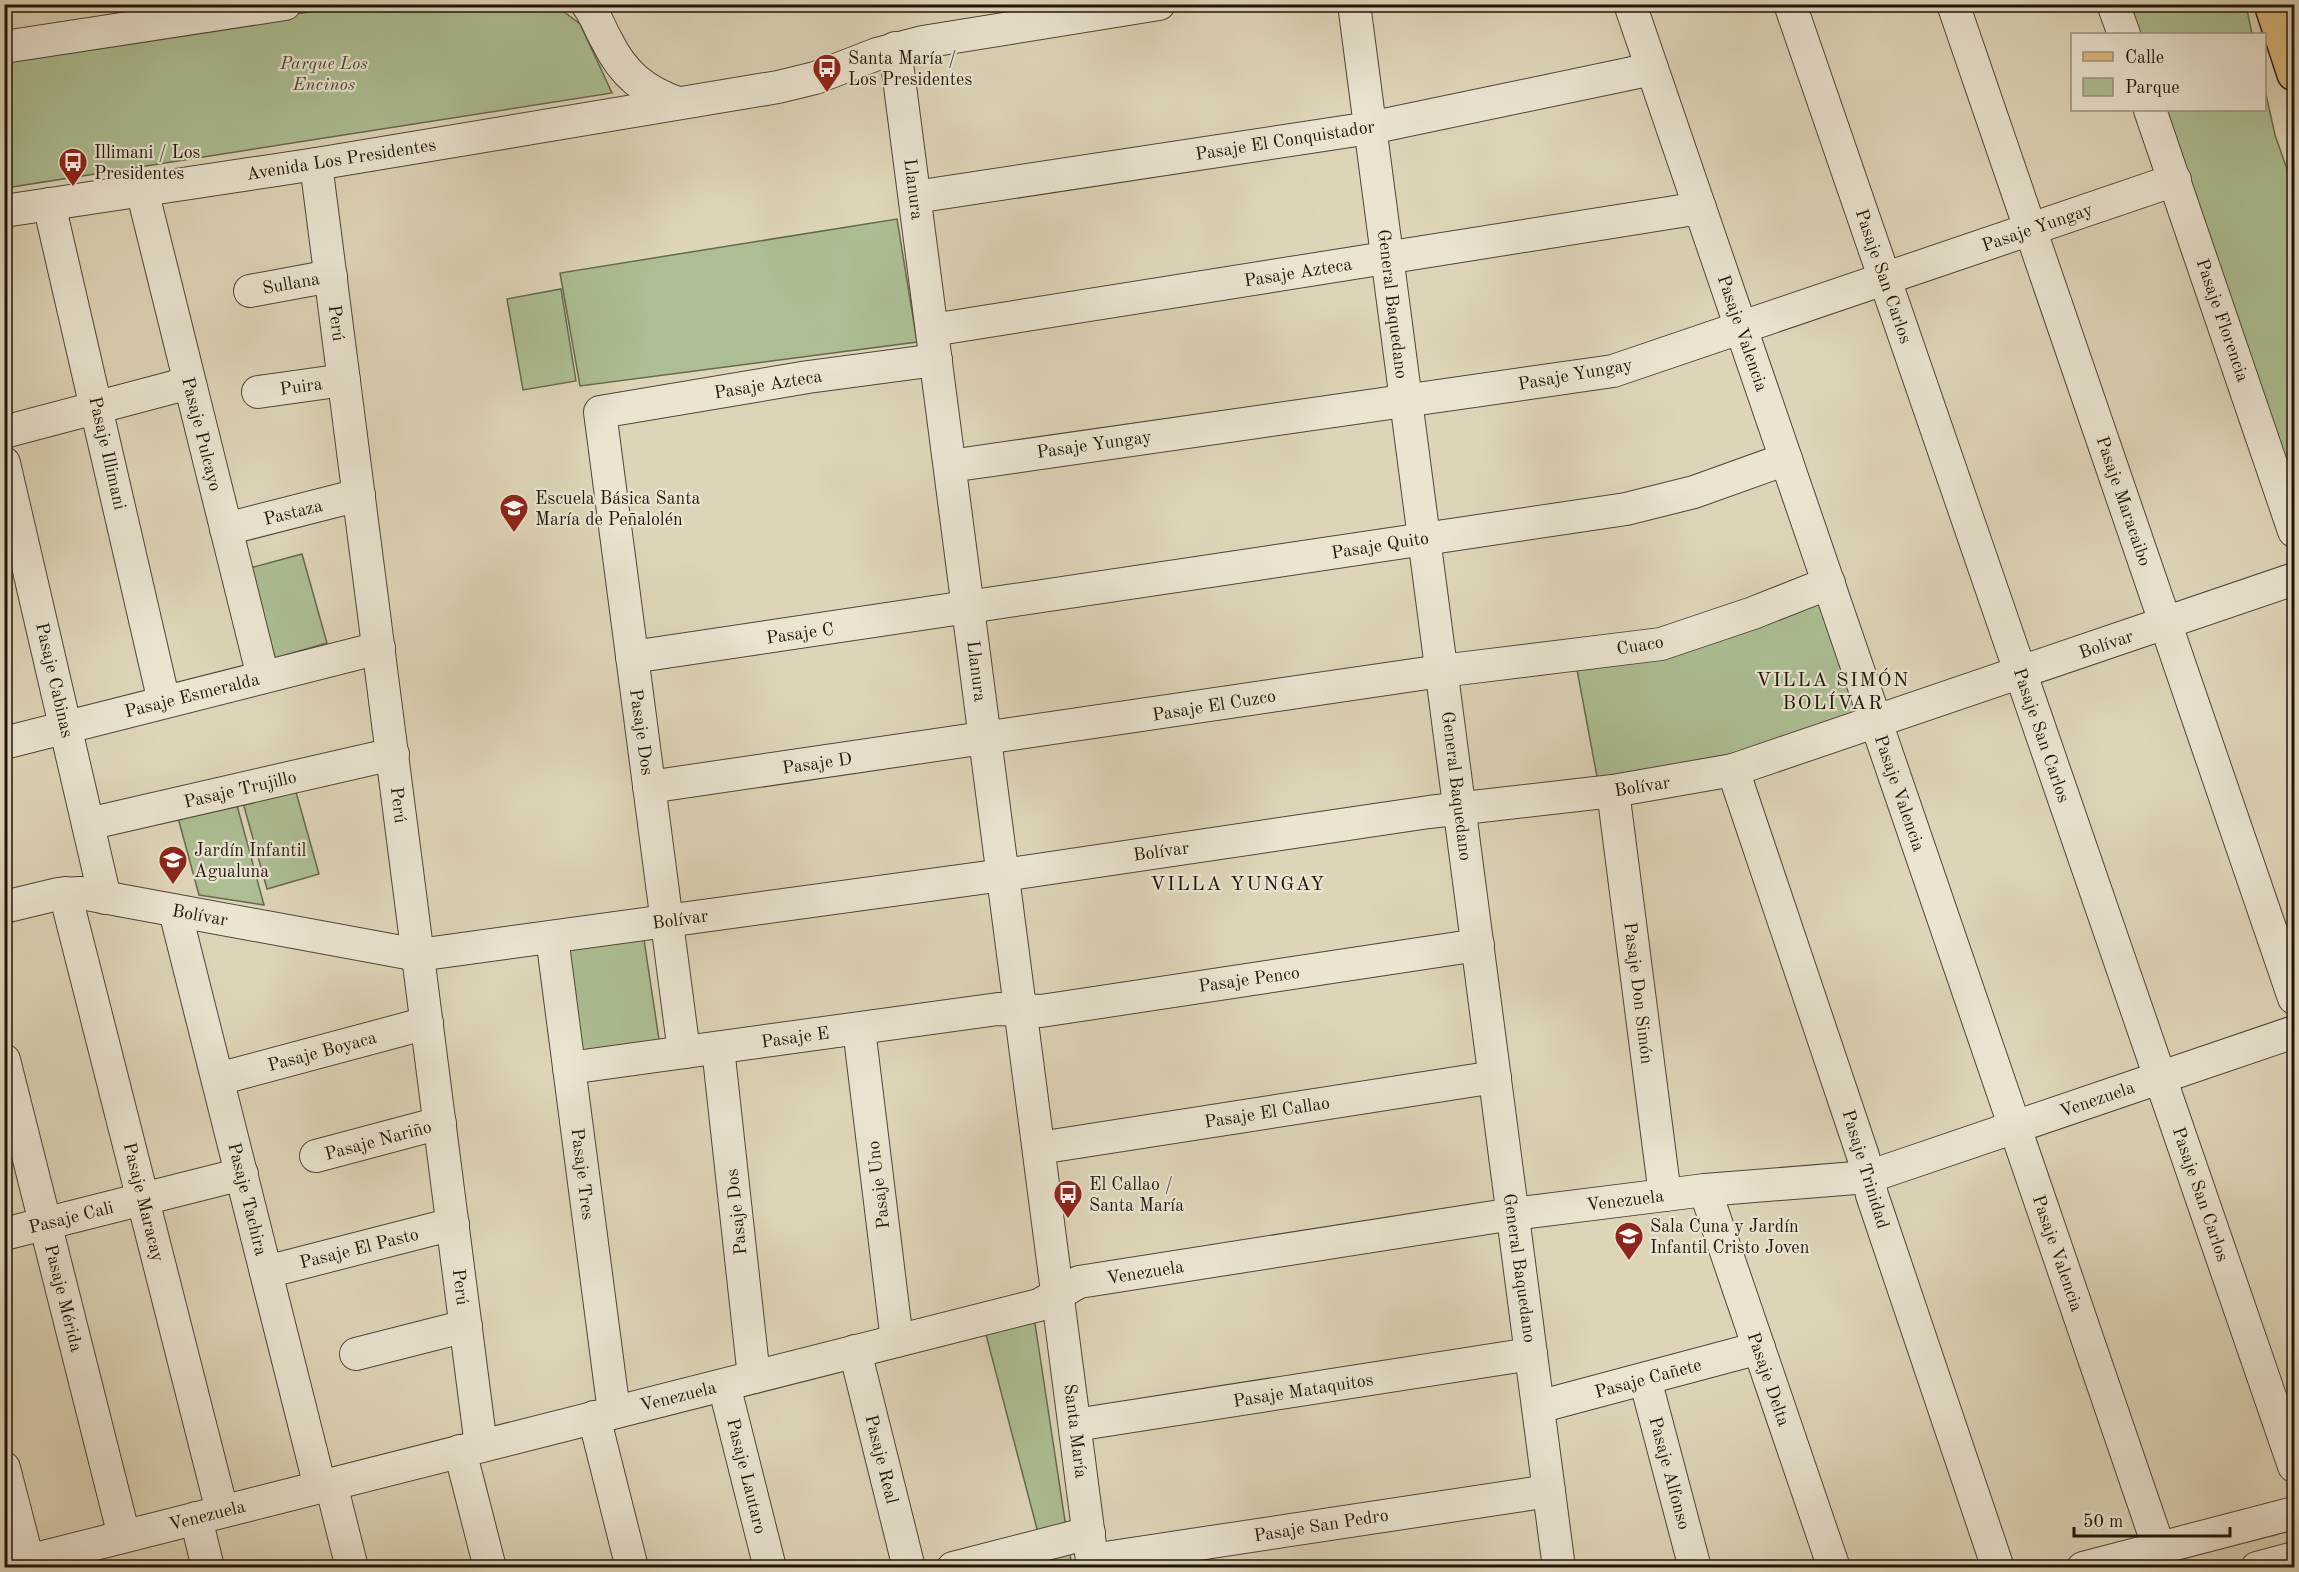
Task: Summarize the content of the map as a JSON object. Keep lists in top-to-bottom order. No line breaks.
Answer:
{"streets":{"street":["Pasaje El Conquistador","Avenida Los Presidentes","Llanura","Pasaje Yungay","Pasaje Azteca","Pasaje San Carlos","Sullana","General Baquedano","Pasaje Florencia","Perú","Pasaje Valencia","Puira","Pasaje Pulcayo","Pasaje Illimani","Pasaje Maracaibo","Pastaza","Pasaje Quito","Pasaje C","Bolívar","Cuaco","Pasaje Cabinas","Pasaje Esmeralda","Pasaje El Cuzco","Pasaje Dos","Pasaje D","Pasaje Trujillo","Pasaje Penco","Pasaje Don Simón","Pasaje E","Pasaje Boyaca","Venezuela","Pasaje El Callao","Pasaje Nariño","Pasaje Trinidad","Pasaje Tres","Pasaje Uno","Pasaje Tachira","Pasaje Maracay","Pasaje Cali","Pasaje El Pasto","Pasaje Mérida","Pasaje Cañete","Pasaje Delta","Pasaje Mataquitos","Santa María","Pasaje Real","Pasaje Alfonso","Pasaje Lautaro","Pasaje San Pedro"]},"crossings":[["Pasaje El Conquistador","Llanura"],["Pasaje El Conquistador","General Baquedano"],["Pasaje El Conquistador","Pasaje Valencia"],["Avenida Los Presidentes","Llanura"],["Avenida Los Presidentes","Perú"],["Avenida Los Presidentes","Pasaje Pulcayo"],["Avenida Los Presidentes","Pasaje Illimani"],["Llanura","Pasaje Yungay"],["Llanura","Pasaje Azteca"],["Llanura","Pasaje Quito"],["Llanura","Pasaje C"],["Llanura","Bolívar"],["Llanura","Pasaje El Cuzco"],["Llanura","Pasaje D"],["Llanura","Pasaje Penco"],["Llanura","Pasaje E"],["Llanura","Venezuela"],["Llanura","Pasaje El Callao"],["Llanura","Santa María"],["Pasaje Yungay","Pasaje San Carlos"],["Pasaje Yungay","General Baquedano"],["Pasaje Yungay","Pasaje Florencia"],["Pasaje Yungay","Pasaje Valencia"],["Pasaje Yungay","Pasaje Maracaibo"],["Pasaje Azteca","General Baquedano"],["Pasaje Azteca","Pasaje Valencia"],["Pasaje Azteca","Pasaje Dos"],["Pasaje San Carlos","Bolívar"],["Pasaje San Carlos","Venezuela"],["Sullana","Perú"],["General Baquedano","Pasaje Quito"],["General Baquedano","Bolívar"],["General Baquedano","Cuaco"],["General Baquedano","Pasaje El Cuzco"],["General Baquedano","Pasaje Penco"],["General Baquedano","Venezuela"],["General Baquedano","Pasaje El Callao"],["General Baquedano","Pasaje Cañete"],["General Baquedano","Pasaje Mataquitos"],["General Baquedano","Pasaje San Pedro"],["Perú","Puira"],["Perú","Pastaza"],["Perú","Bolívar"],["Perú","Pasaje Esmeralda"],["Perú","Pasaje Trujillo"],["Perú","Pasaje Boyaca"],["Perú","Venezuela"],["Perú","Pasaje Nariño"],["Perú","Pasaje El Pasto"],["Pasaje Valencia","Pasaje Quito"],["Pasaje Valencia","Bolívar"],["Pasaje Valencia","Cuaco"],["Pasaje Valencia","Venezuela"],["Pasaje Pulcayo","Pastaza"],["Pasaje Pulcayo","Pasaje Esmeralda"],["Pasaje Illimani","Pasaje Esmeralda"],["Pasaje Maracaibo","Bolívar"],["Pasaje Quito","Pasaje C"],["Pasaje C","Pasaje Dos"],["Bolívar","Pasaje Cabinas"],["Bolívar","Pasaje Dos"],["Bolívar","Pasaje Don Simón"],["Bolívar","Pasaje Trinidad"],["Bolívar","Pasaje Tres"],["Bolívar","Pasaje Tachira"],["Bolívar","Pasaje Maracay"],["Cuaco","Pasaje El Cuzco"],["Pasaje Cabinas","Pasaje Esmeralda"],["Pasaje Cabinas","Pasaje Trujillo"],["Pasaje El Cuzco","Pasaje D"],["Pasaje Dos","Pasaje D"],["Pasaje Dos","Pasaje E"],["Pasaje Dos","Venezuela"],["Pasaje Penco","Pasaje E"],["Pasaje Don Simón","Venezuela"],["Pasaje E","Pasaje Tres"],["Pasaje E","Pasaje Uno"],["Pasaje Boyaca","Pasaje Tachira"],["Venezuela","Pasaje Trinidad"],["Venezuela","Pasaje Tres"],["Venezuela","Pasaje Uno"],["Venezuela","Pasaje Tachira"],["Venezuela","Pasaje Maracay"],["Venezuela","Pasaje Mérida"],["Venezuela","Pasaje Delta"],["Venezuela","Santa María"],["Venezuela","Pasaje Real"],["Venezuela","Pasaje Lautaro"],["Pasaje Tachira","Pasaje Cali"],["Pasaje Tachira","Pasaje El Pasto"],["Pasaje Maracay","Pasaje Cali"],["Pasaje Cali","Pasaje Mérida"],["Pasaje Cañete","Pasaje Delta"],["Pasaje Cañete","Pasaje Alfonso"],["Pasaje Mataquitos","Santa María"],["Santa María","Pasaje San Pedro"]],"districts":["VILLA SIMÓN BOLÍVAR","VILLA YUNGAY"],"parks":["Parque Los Encinos"],"places":{"bus stop":["Santa María / Los Presidentes","Illimani / Los Presidentes","El Callao / Santa María"],"school or university":["Escuela Básica Santa María de Peñalolén","Jardín Infantil Agualuna","Sala Cuna y Jardín Infantil Cristo Joven"]},"legend":["Calle","Parque"],"scale_bar":"50 m"}
